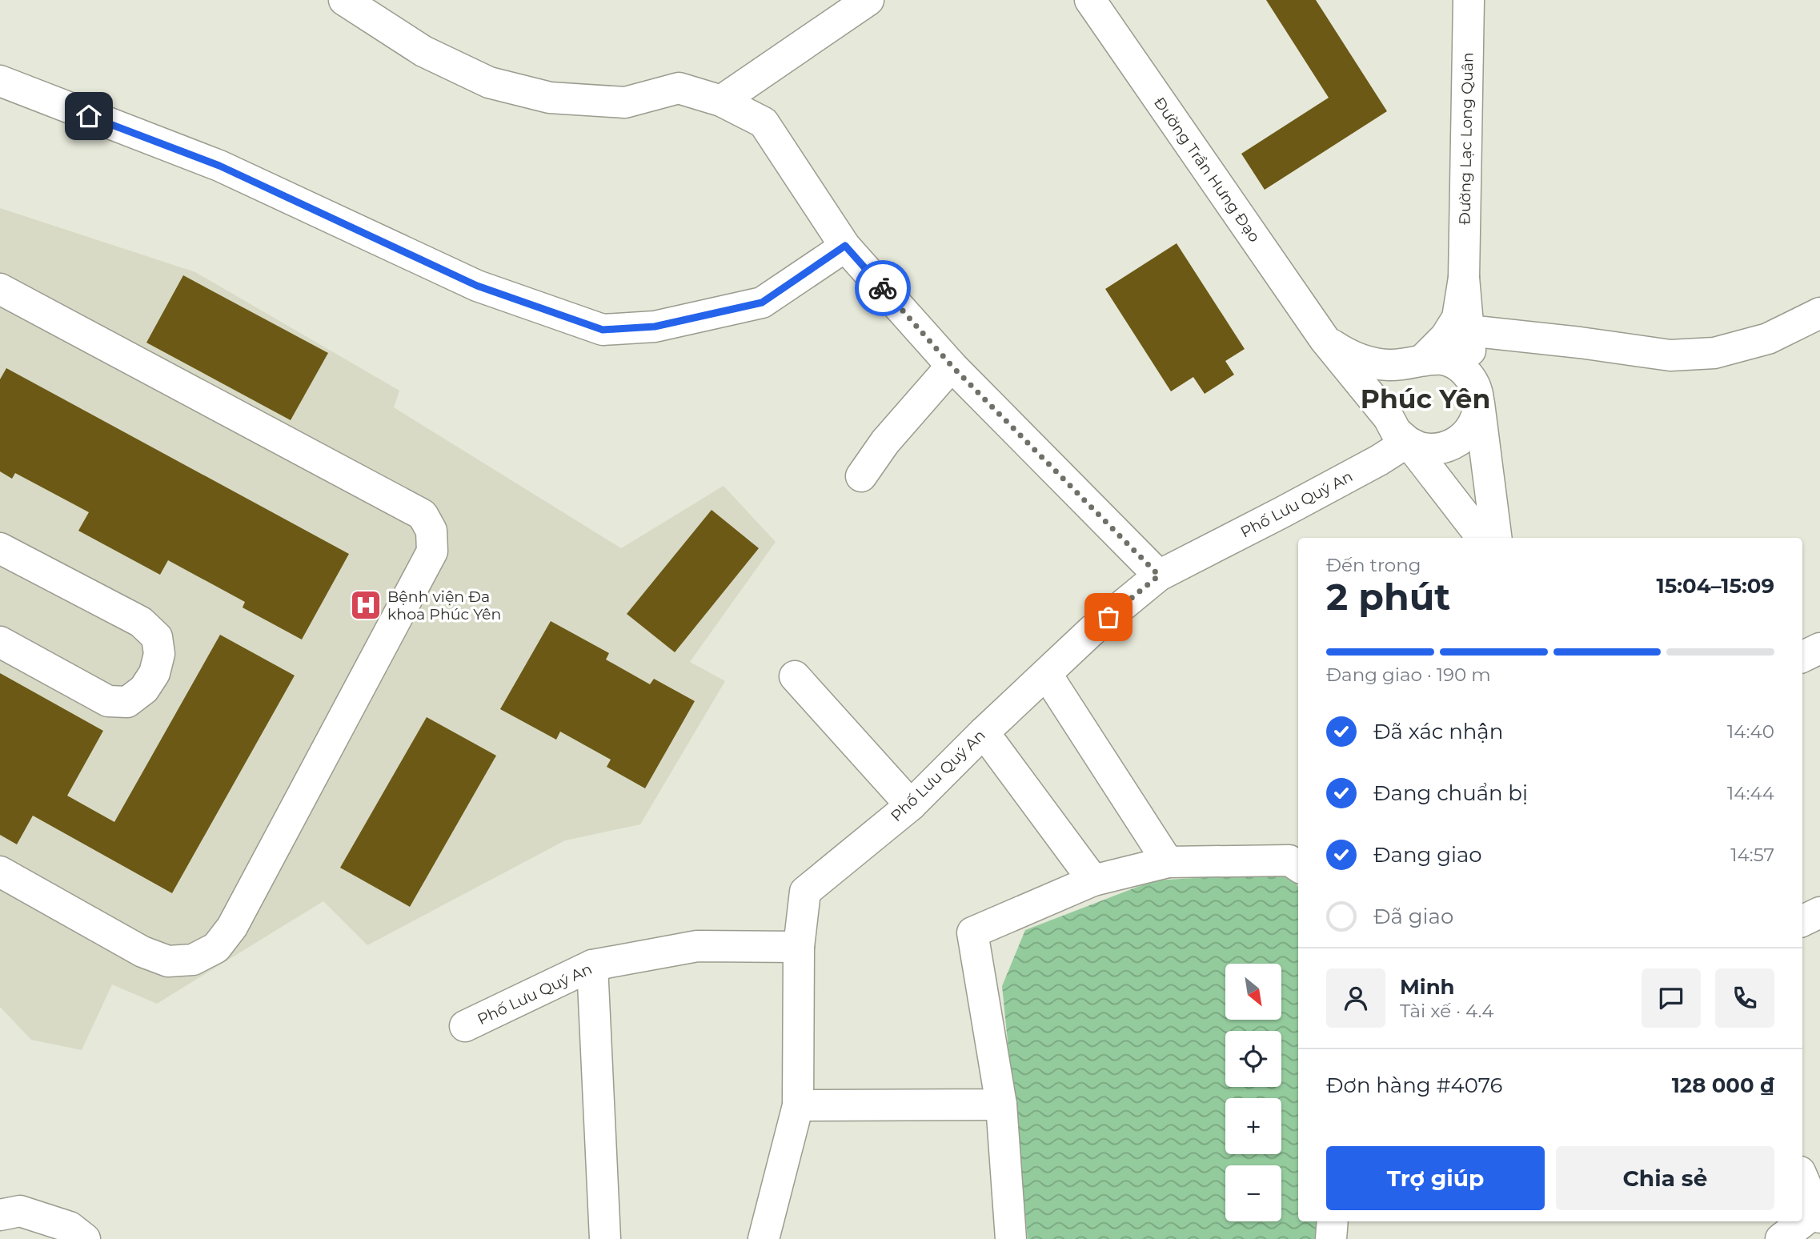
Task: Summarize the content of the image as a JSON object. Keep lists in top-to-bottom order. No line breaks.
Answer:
{"streets":{"street":["Đường Lạc Long Quân","Đường Trần Hưng Đạo","Phố Lưu Quý An"]},"crossings":[["Đường Trần Hưng Đạo","Phố Lưu Quý An"]],"districts":["Phúc Yên"],"places":{"hospital":["Bệnh viện Đa khoa Phúc Yên"]},"north":"bottom right","page":{"heading":["2 phút","Đến trong","15:04–15:09"],"panel":["Minh","Tài xế · 4.4","Đơn hàng #4076","128 000 ₫"],"bar":"Đang giao · 190 m","list":[["Đã xác nhận","14:40"],["Đang chuẩn bị","14:44"],["Đang giao","14:57"],"Đã giao"],"map_buttons":["+","−"],"buttons":["Trợ giúp","Chia sẻ"]}}
